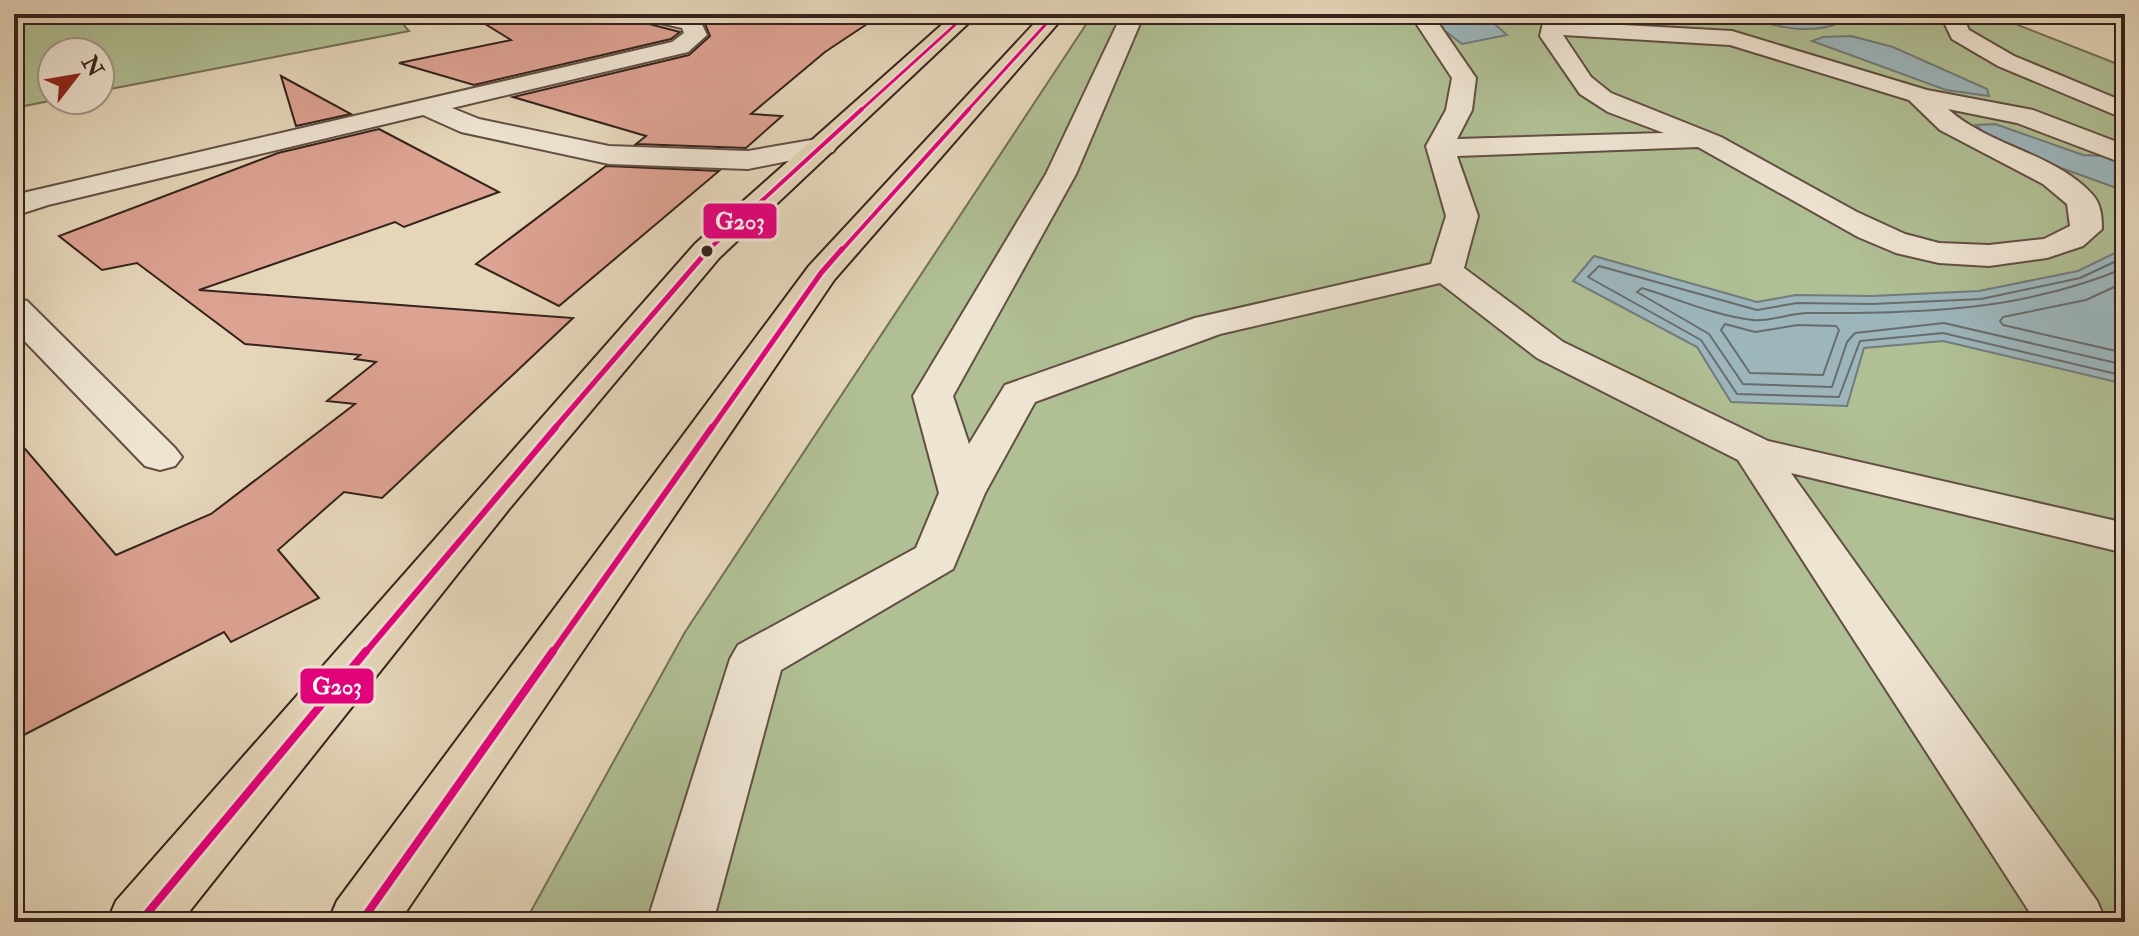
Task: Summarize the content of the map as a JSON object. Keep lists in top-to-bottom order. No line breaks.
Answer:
{"lines":["transit line G203"],"north":"top right"}
